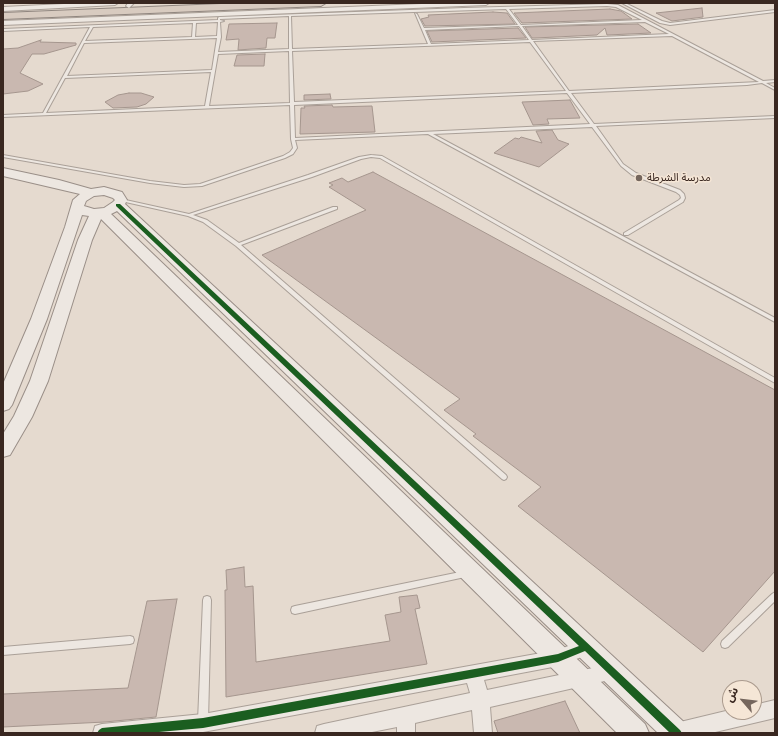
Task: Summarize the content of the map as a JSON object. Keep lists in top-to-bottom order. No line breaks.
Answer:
{"places":["مدرسة الشرطة"],"north":"top left"}
